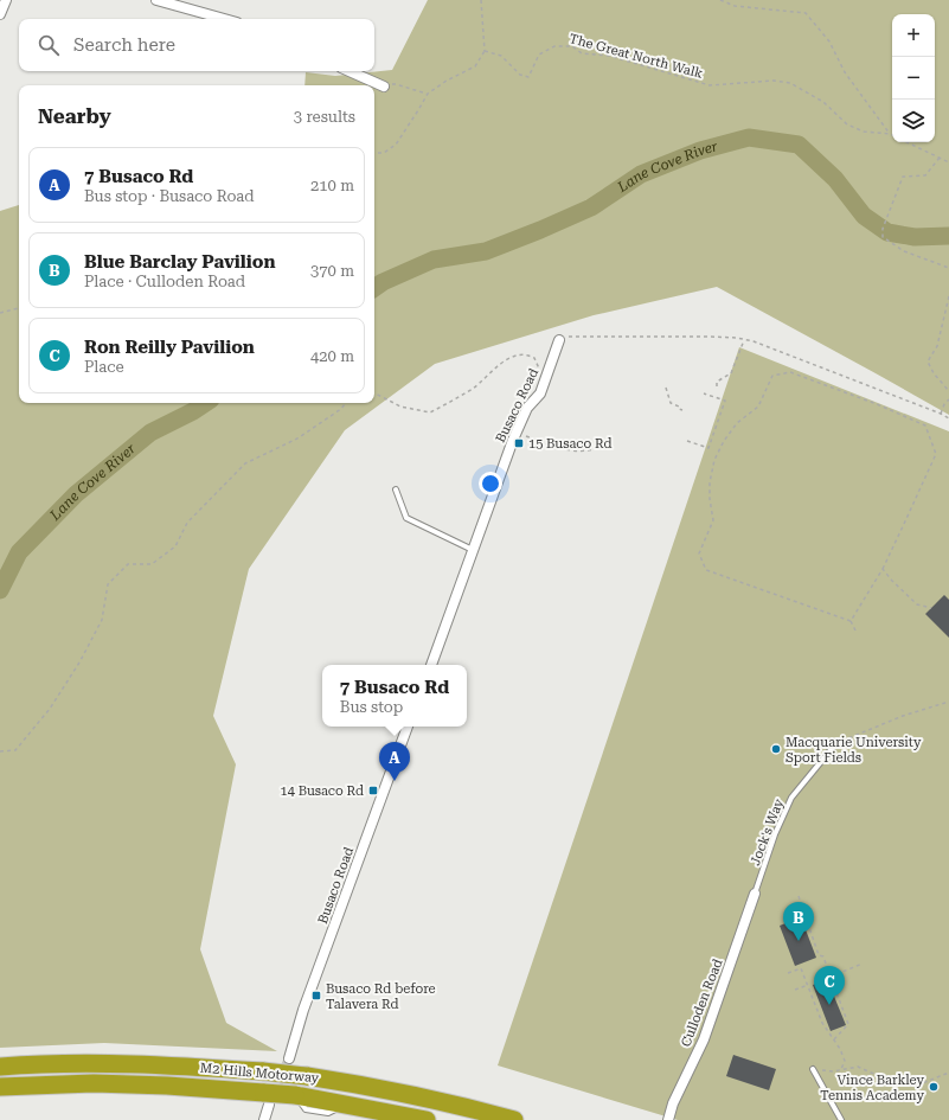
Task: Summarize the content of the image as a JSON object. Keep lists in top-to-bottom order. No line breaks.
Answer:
{"streets":{"highway":["M2 Hills Motorway"],"street":["Busaco Road","Culloden Road"],"lane":["Jock's Way"],"path":["The Great North Walk"]},"crossings":[["Jock's Way","Culloden Road"]],"water":["Lane Cove River"],"places":{"transit":["15 Busaco Rd","14 Busaco Rd","Busaco Rd before Talavera Rd"],"other":["Macquarie University Sport Fields","Vince Barkley Tennis Academy"]},"page":{"map_buttons":["+","−"],"search":"Search here","heading":["Nearby","3 results"],"list":[{"mark":"A","name":"7 Busaco Rd","note":"Bus stop · Busaco Road","value":"210 m"},{"mark":"B","name":"Blue Barclay Pavilion","note":"Place · Culloden Road","value":"370 m"},{"mark":"C","name":"Ron Reilly Pavilion","note":"Place","value":"420 m"}],"popup":["7 Busaco Rd","Bus stop"],"pins":["A","B","C"]}}
